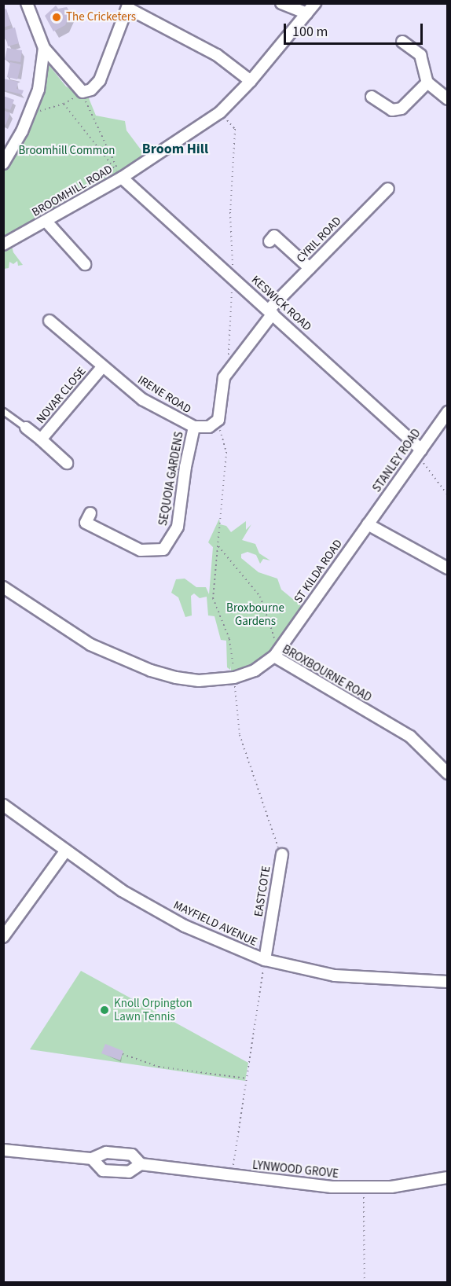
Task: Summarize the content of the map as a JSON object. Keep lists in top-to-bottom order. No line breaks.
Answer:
{"streets":{"street":["BROOMHILL ROAD","CYRIL ROAD","KESWICK ROAD","IRENE ROAD","NOVAR CLOSE","STANLEY ROAD","SEQUOIA GARDENS","ST KILDA ROAD","BROXBOURNE ROAD","EASTCOTE","MAYFIELD AVENUE","LYNWOOD GROVE"]},"crossings":[["BROOMHILL ROAD","KESWICK ROAD"],["CYRIL ROAD","KESWICK ROAD"],["KESWICK ROAD","STANLEY ROAD"],["IRENE ROAD","NOVAR CLOSE"],["IRENE ROAD","SEQUOIA GARDENS"],["STANLEY ROAD","ST KILDA ROAD"],["ST KILDA ROAD","BROXBOURNE ROAD"],["EASTCOTE","MAYFIELD AVENUE"]],"districts":["Broom Hill"],"parks":["Broomhill Common","Broxbourne Gardens"],"places":["The Cricketers","Knoll Orpington Lawn Tennis"],"scale_bar":"100 m"}
